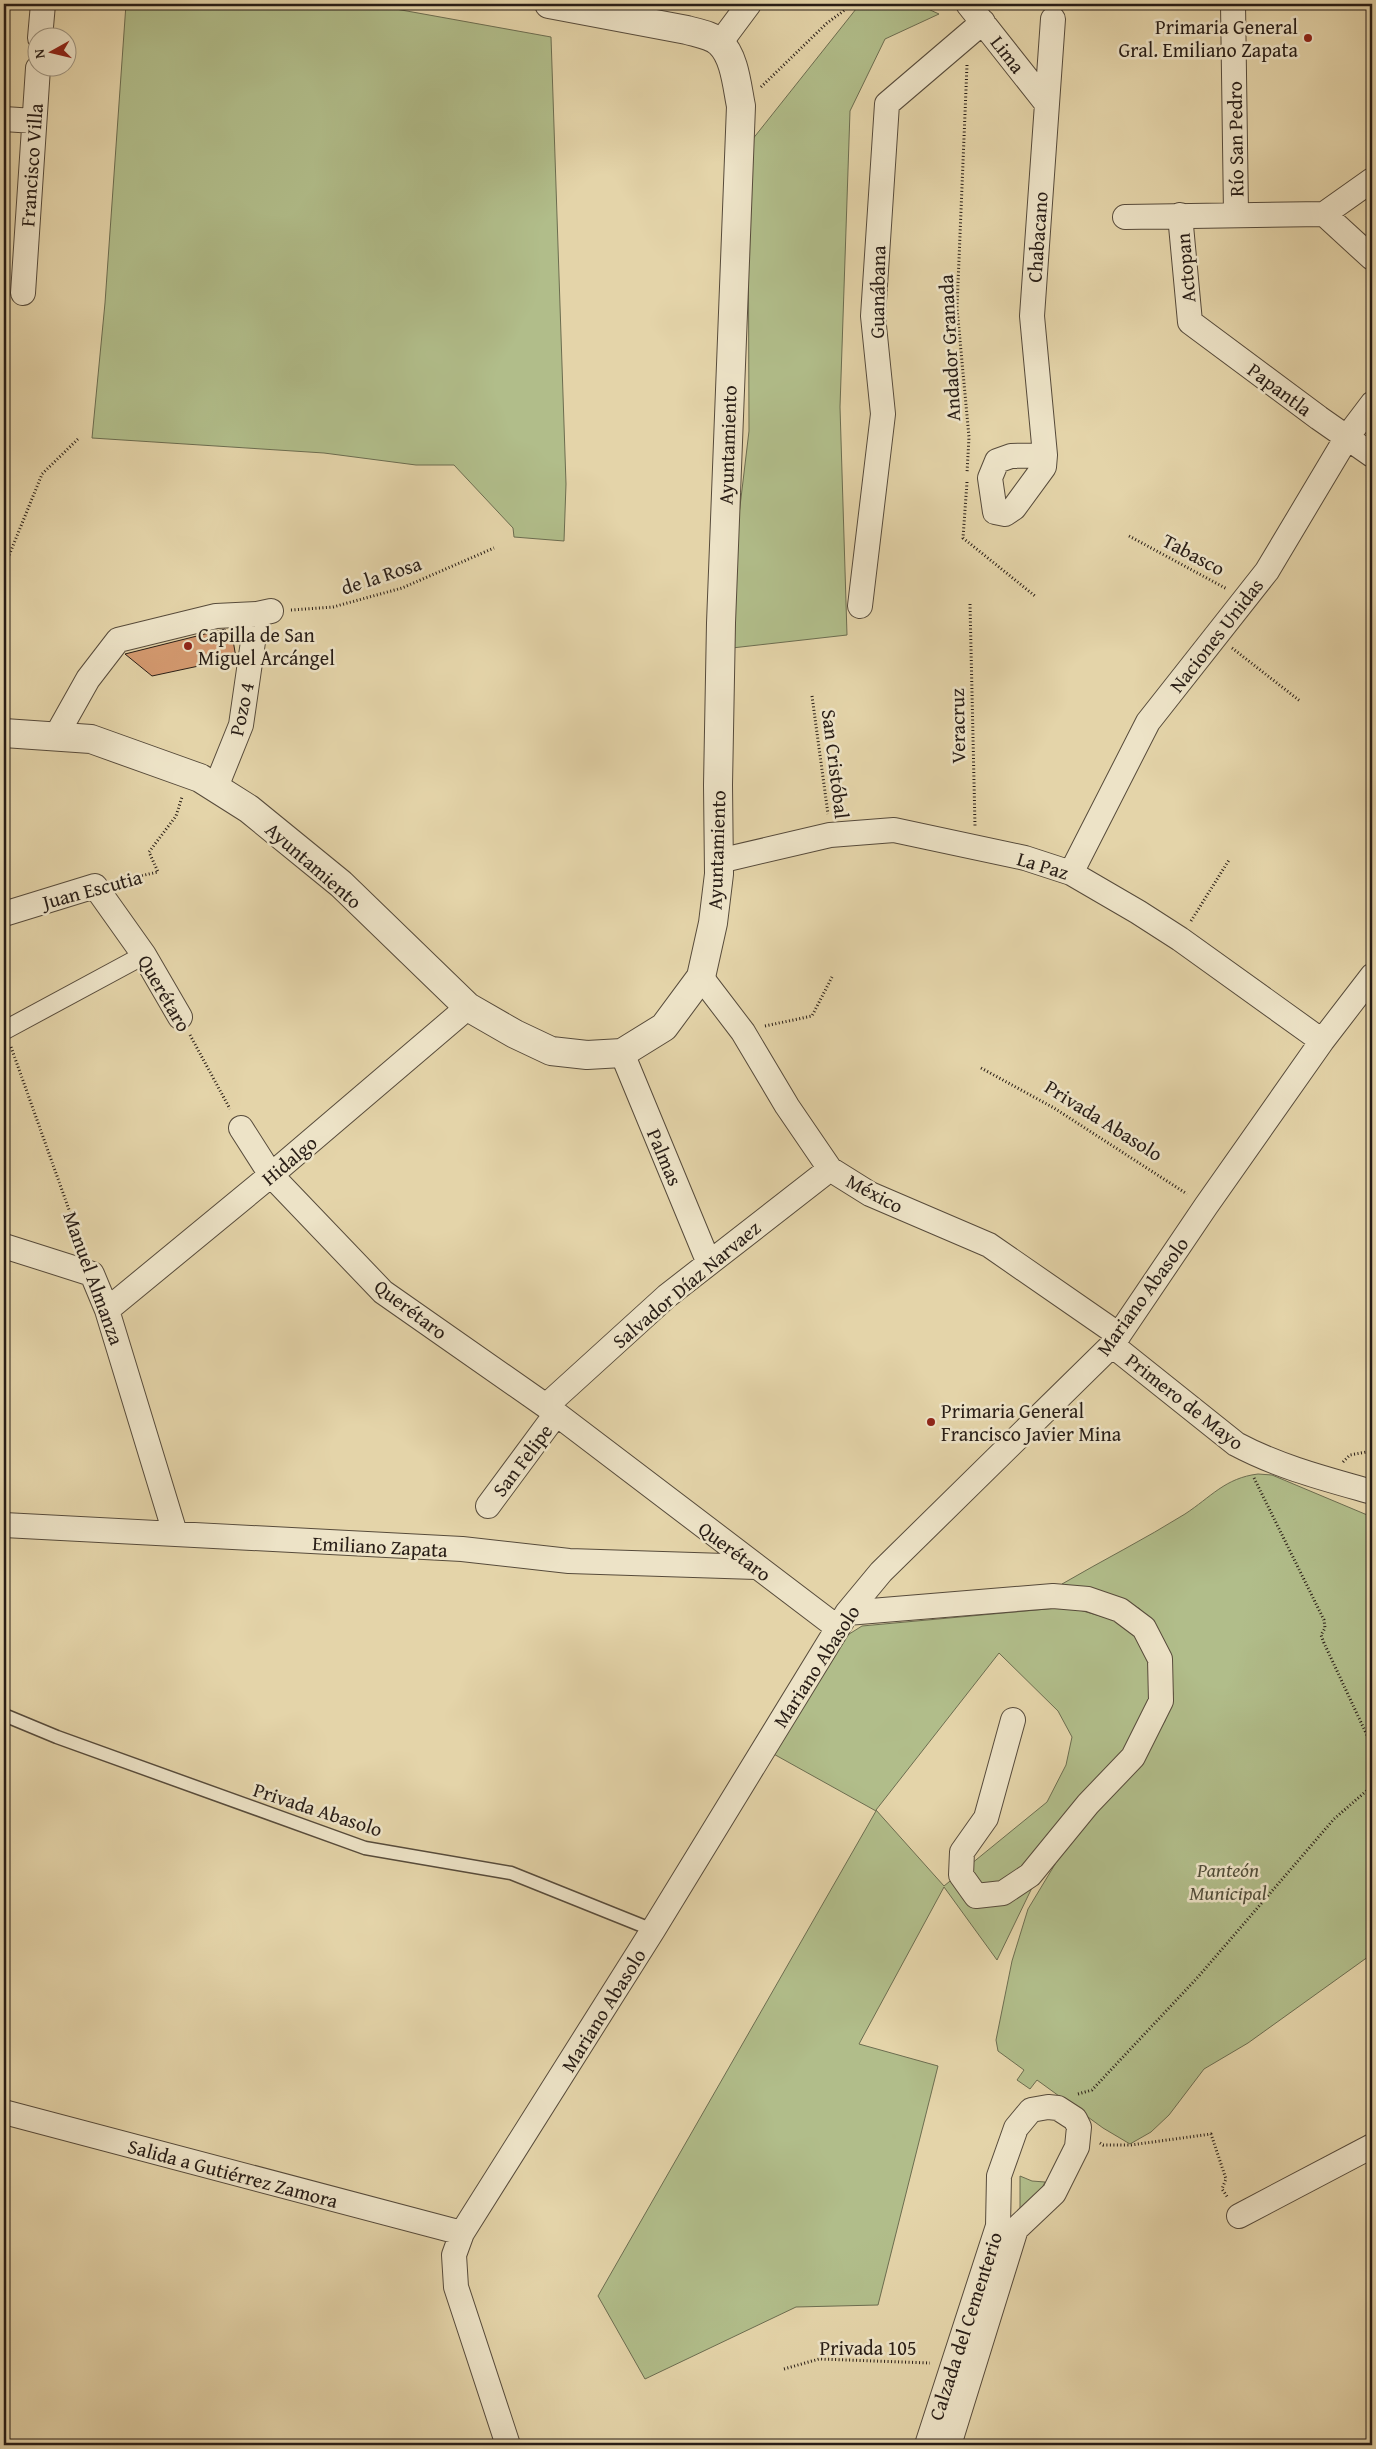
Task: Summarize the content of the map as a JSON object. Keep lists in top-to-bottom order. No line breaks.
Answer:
{"streets":{"street":["Lima","Río San Pedro","Francisco Villa","Chabacano","Actopan","Guanábana","Papantla","Ayuntamiento","Naciones Unidas","Pozo 4","La Paz","Juan Escutia","Querétaro","Palmas","Hidalgo","México","Manuel Almanza","Salvador Díaz Narvaez","Mariano Abasolo","Primero de Mayo","San Felipe","Emiliano Zapata","Salida a Gutiérrez Zamora","Calzada del Cementerio"],"lane":["Privada Abasolo"],"path":["Andador Granada","Tabasco","de la Rosa","Veracruz","San Cristóbal","Privada 105"]},"crossings":[["Lima","Chabacano"],["Lima","Guanábana"],["Lima","Andador Granada"],["Río San Pedro","Actopan"],["Actopan","Papantla"],["Guanábana","Andador Granada"],["Papantla","Naciones Unidas"],["Ayuntamiento","Pozo 4"],["Ayuntamiento","La Paz"],["Ayuntamiento","Juan Escutia"],["Ayuntamiento","Palmas"],["Ayuntamiento","Hidalgo"],["Ayuntamiento","México"],["Tabasco","Naciones Unidas"],["de la Rosa","Pozo 4"],["Naciones Unidas","La Paz"],["Pozo 4","Juan Escutia"],["Veracruz","La Paz"],["San Cristóbal","La Paz"],["La Paz","Mariano Abasolo"],["Juan Escutia","Querétaro"],["Querétaro","Hidalgo"],["Querétaro","Salvador Díaz Narvaez"],["Querétaro","Mariano Abasolo"],["Querétaro","San Felipe"],["Querétaro","Emiliano Zapata"],["Privada Abasolo","Mariano Abasolo"],["Palmas","Salvador Díaz Narvaez"],["Hidalgo","Manuel Almanza"],["México","Salvador Díaz Narvaez"],["México","Mariano Abasolo"],["México","Primero de Mayo"],["Manuel Almanza","Emiliano Zapata"],["Salvador Díaz Narvaez","San Felipe"],["Mariano Abasolo","Primero de Mayo"],["Mariano Abasolo","Salida a Gutiérrez Zamora"],["Calzada del Cementerio","Privada 105"]],"parks":["Panteón Municipal"],"places":["Primaria General Gral. Emiliano Zapata","Capilla de San Miguel Arcángel","Primaria General Francisco Javier Mina"],"north":"left"}
